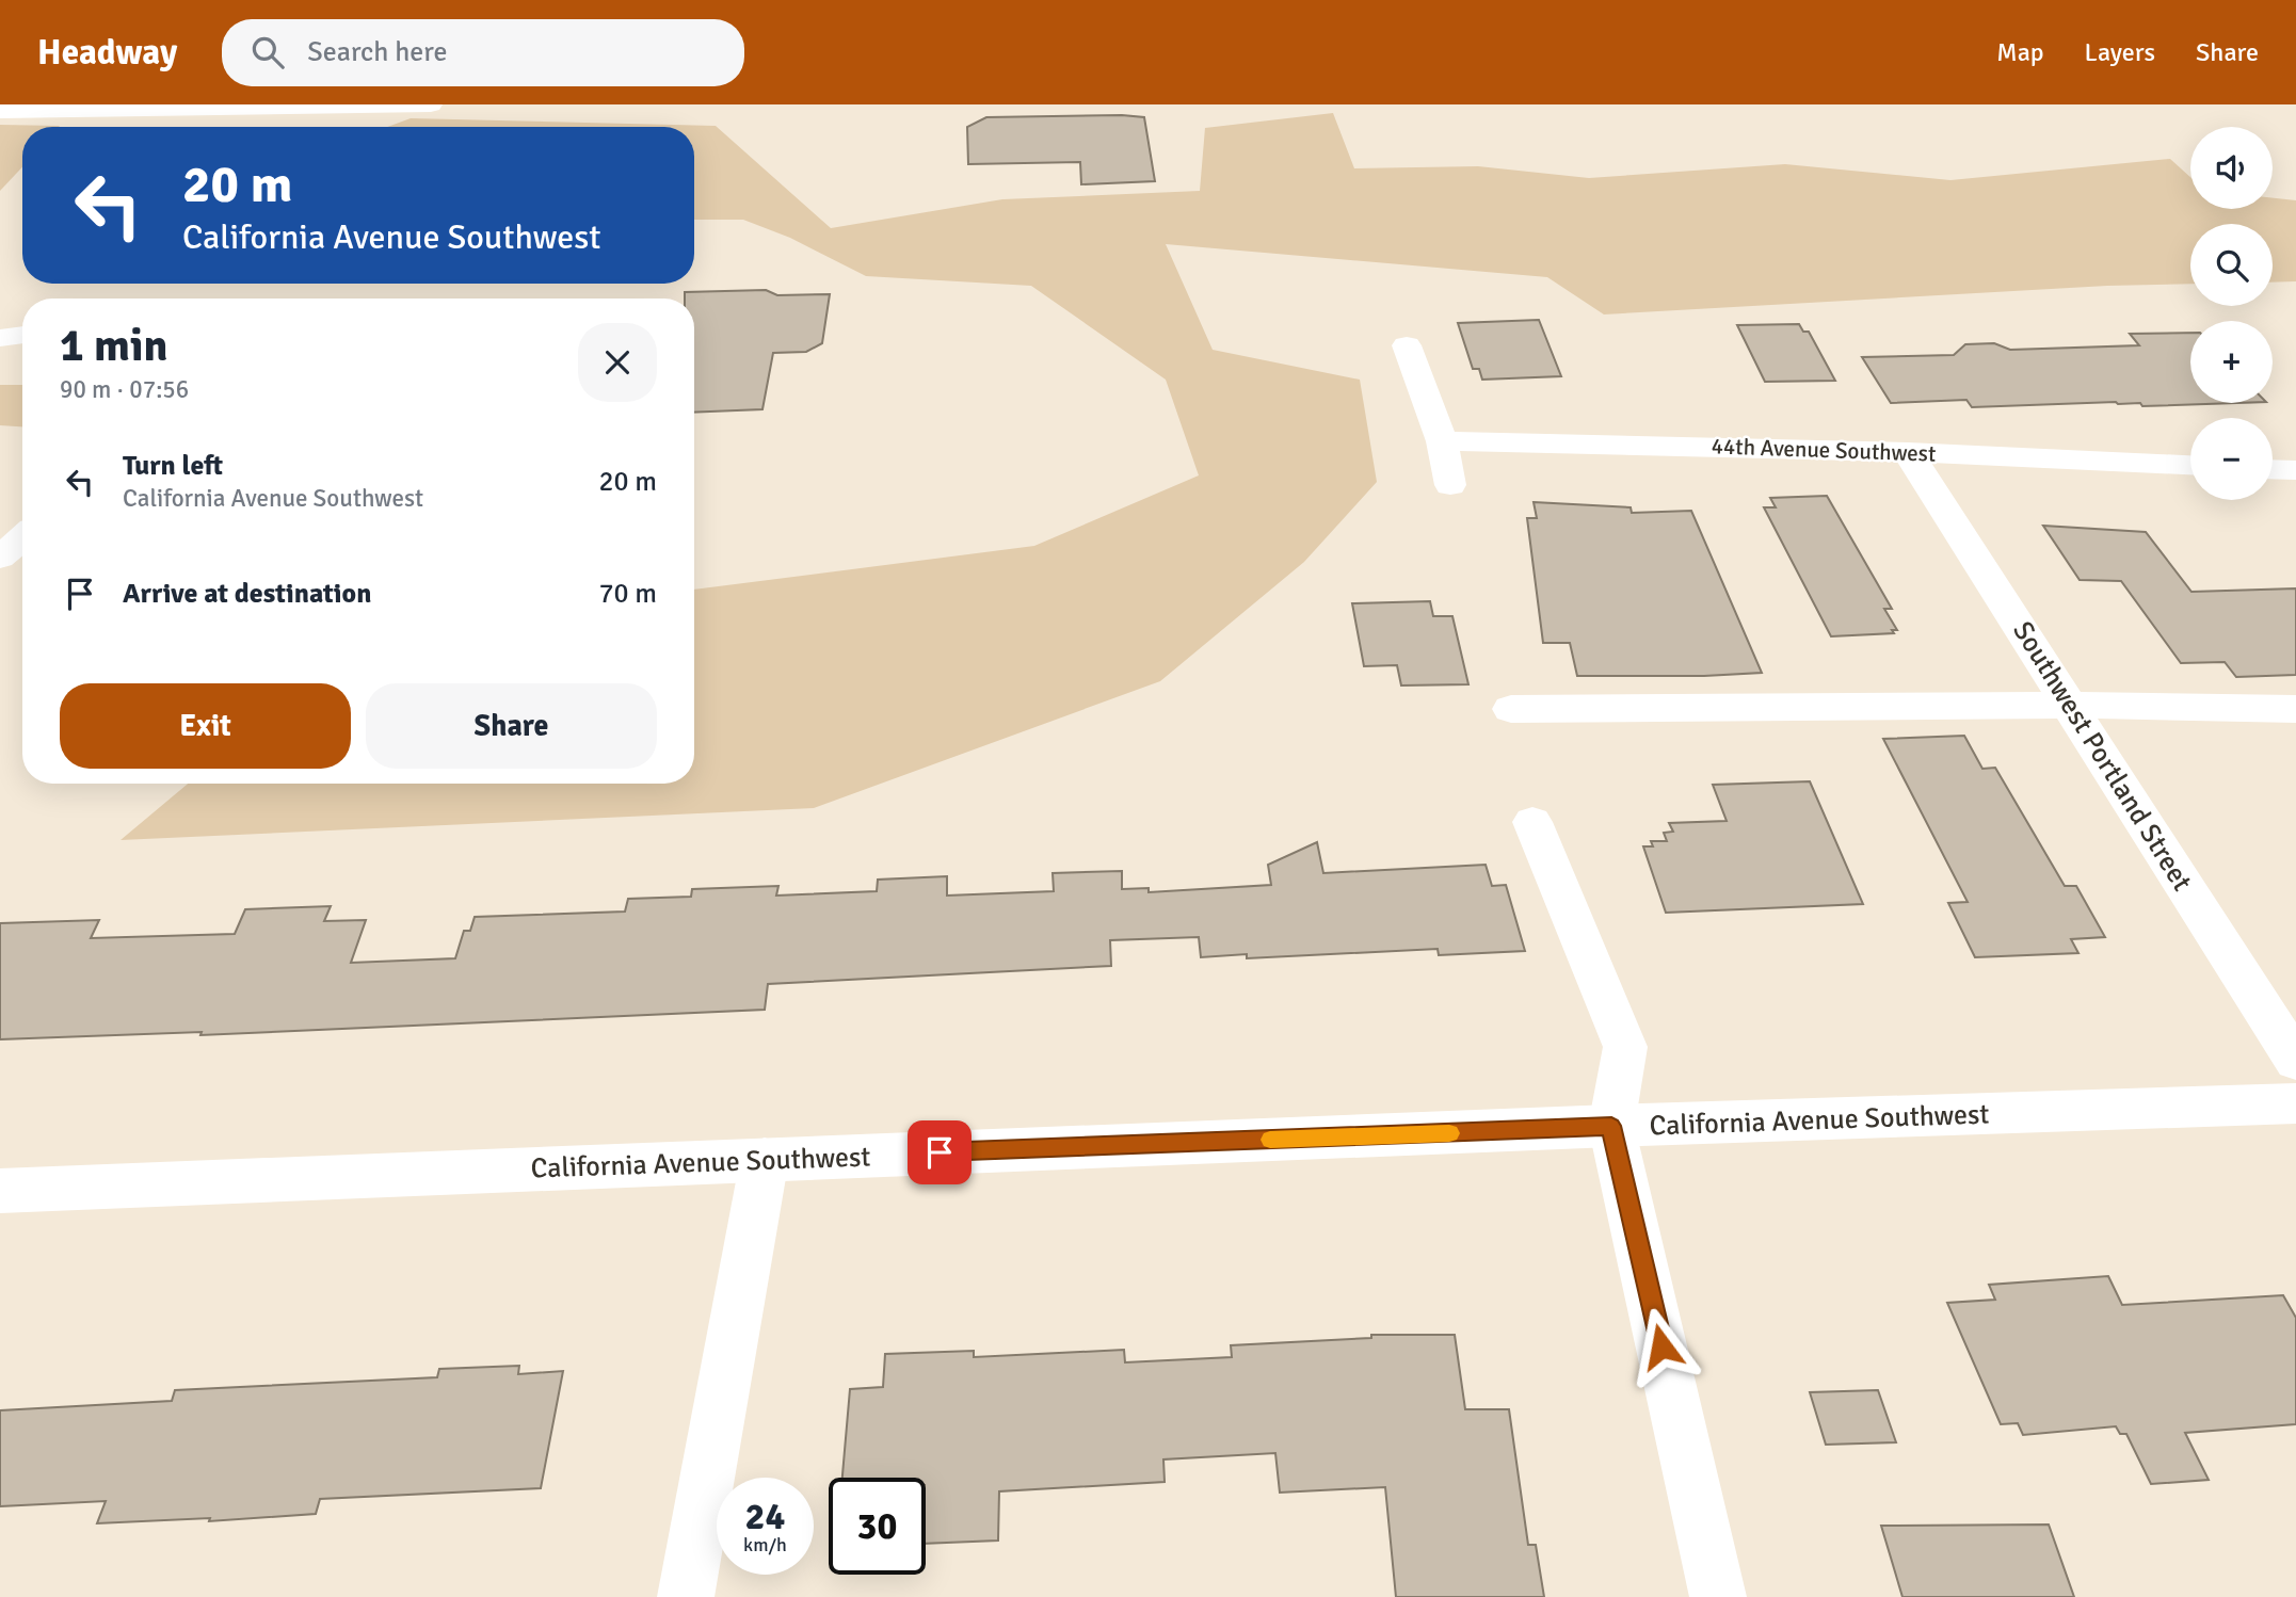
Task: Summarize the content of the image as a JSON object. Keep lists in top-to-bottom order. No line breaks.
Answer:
{"streets":{"street":["44th Avenue Southwest","Southwest Portland Street","California Avenue Southwest"]},"crossings":[["44th Avenue Southwest","Southwest Portland Street"]],"page":{"header":"Headway","search":"Search here","nav":["Map","Layers","Share"],"map_buttons":["+","−"],"turn":["20 m","California Avenue Southwest"],"heading":["1 min","90 m · 07:56"],"list":[{"name":"Turn left","note":"California Avenue Southwest","value":"20 m"},{"name":"Arrive at destination","value":"70 m"}],"buttons":["Exit","Share"],"speed":"24 km/h","limit":"30"}}
